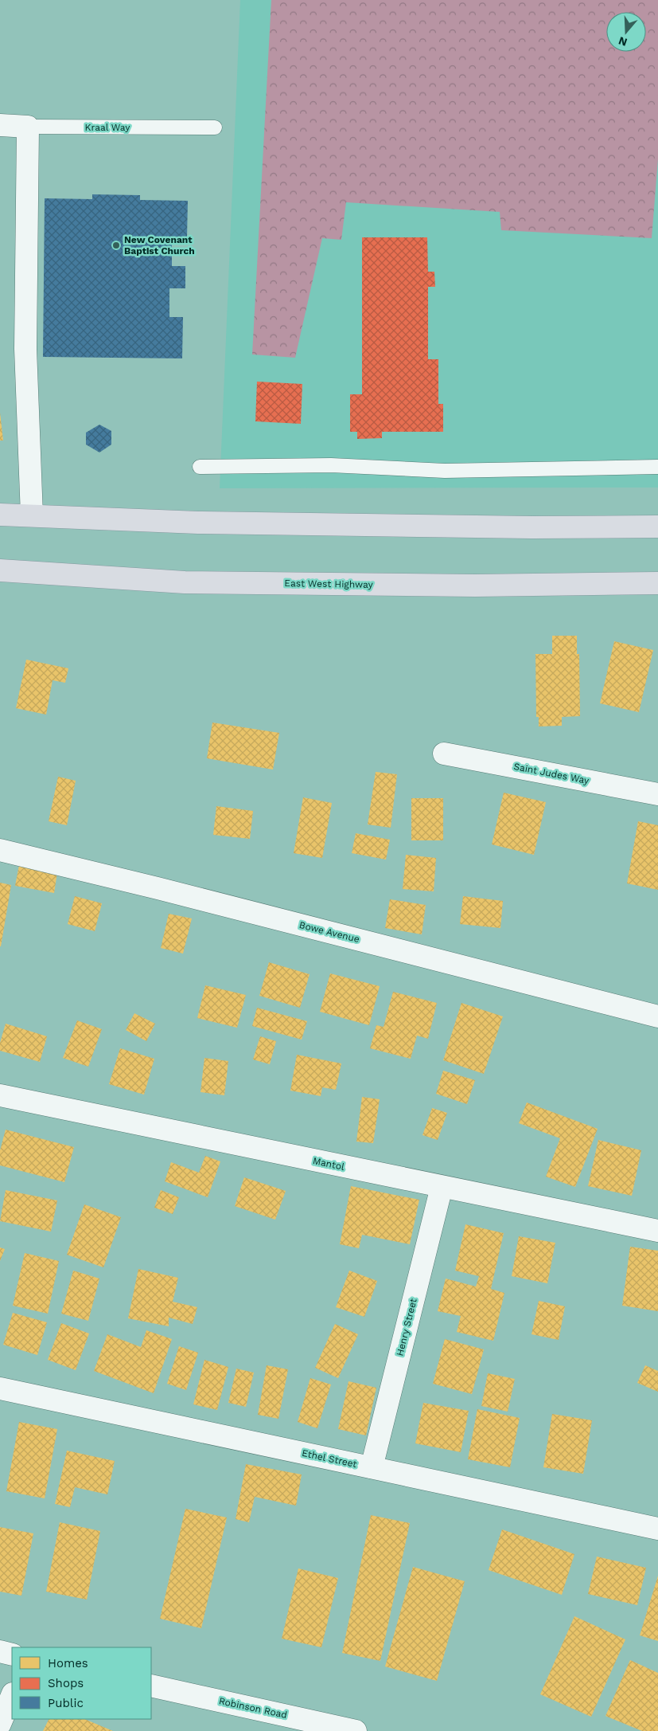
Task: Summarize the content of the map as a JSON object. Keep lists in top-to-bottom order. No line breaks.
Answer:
{"streets":{"highway":["East West Highway"],"street":["Kraal Way","Saint Judes Way","Bowe Avenue","Mantol","Henry Street","Ethel Street","Robinson Road"]},"crossings":[["Mantol","Henry Street"],["Henry Street","Ethel Street"]],"places":["New Covenant Baptist Church"],"legend":["Homes","Shops","Public"],"north":"bottom"}
